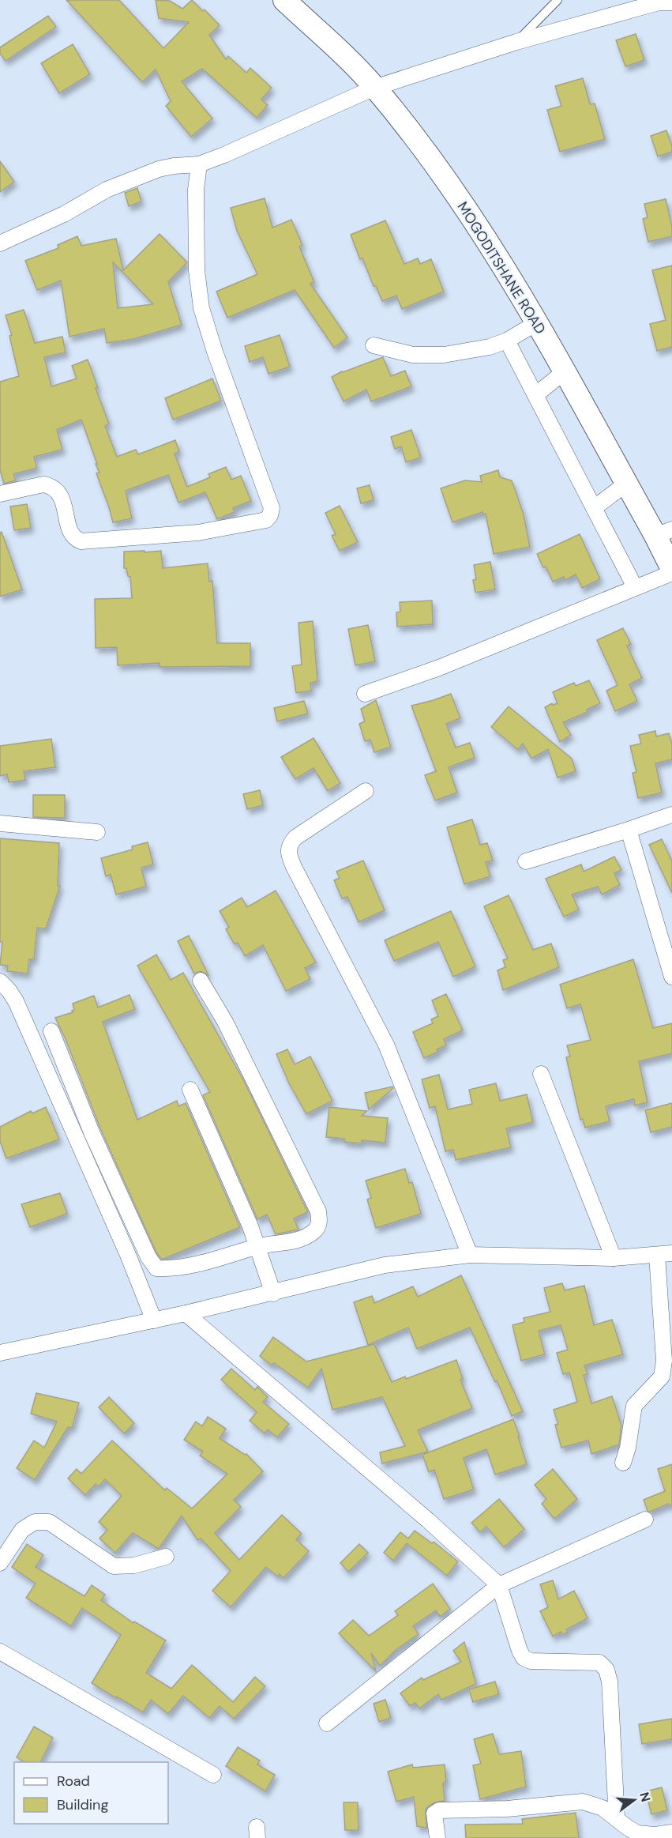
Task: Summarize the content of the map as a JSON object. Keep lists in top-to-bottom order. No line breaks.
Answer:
{"streets":{"main road":["MOGODITSHANE ROAD"]},"legend":["Road","Building"],"north":"right"}
